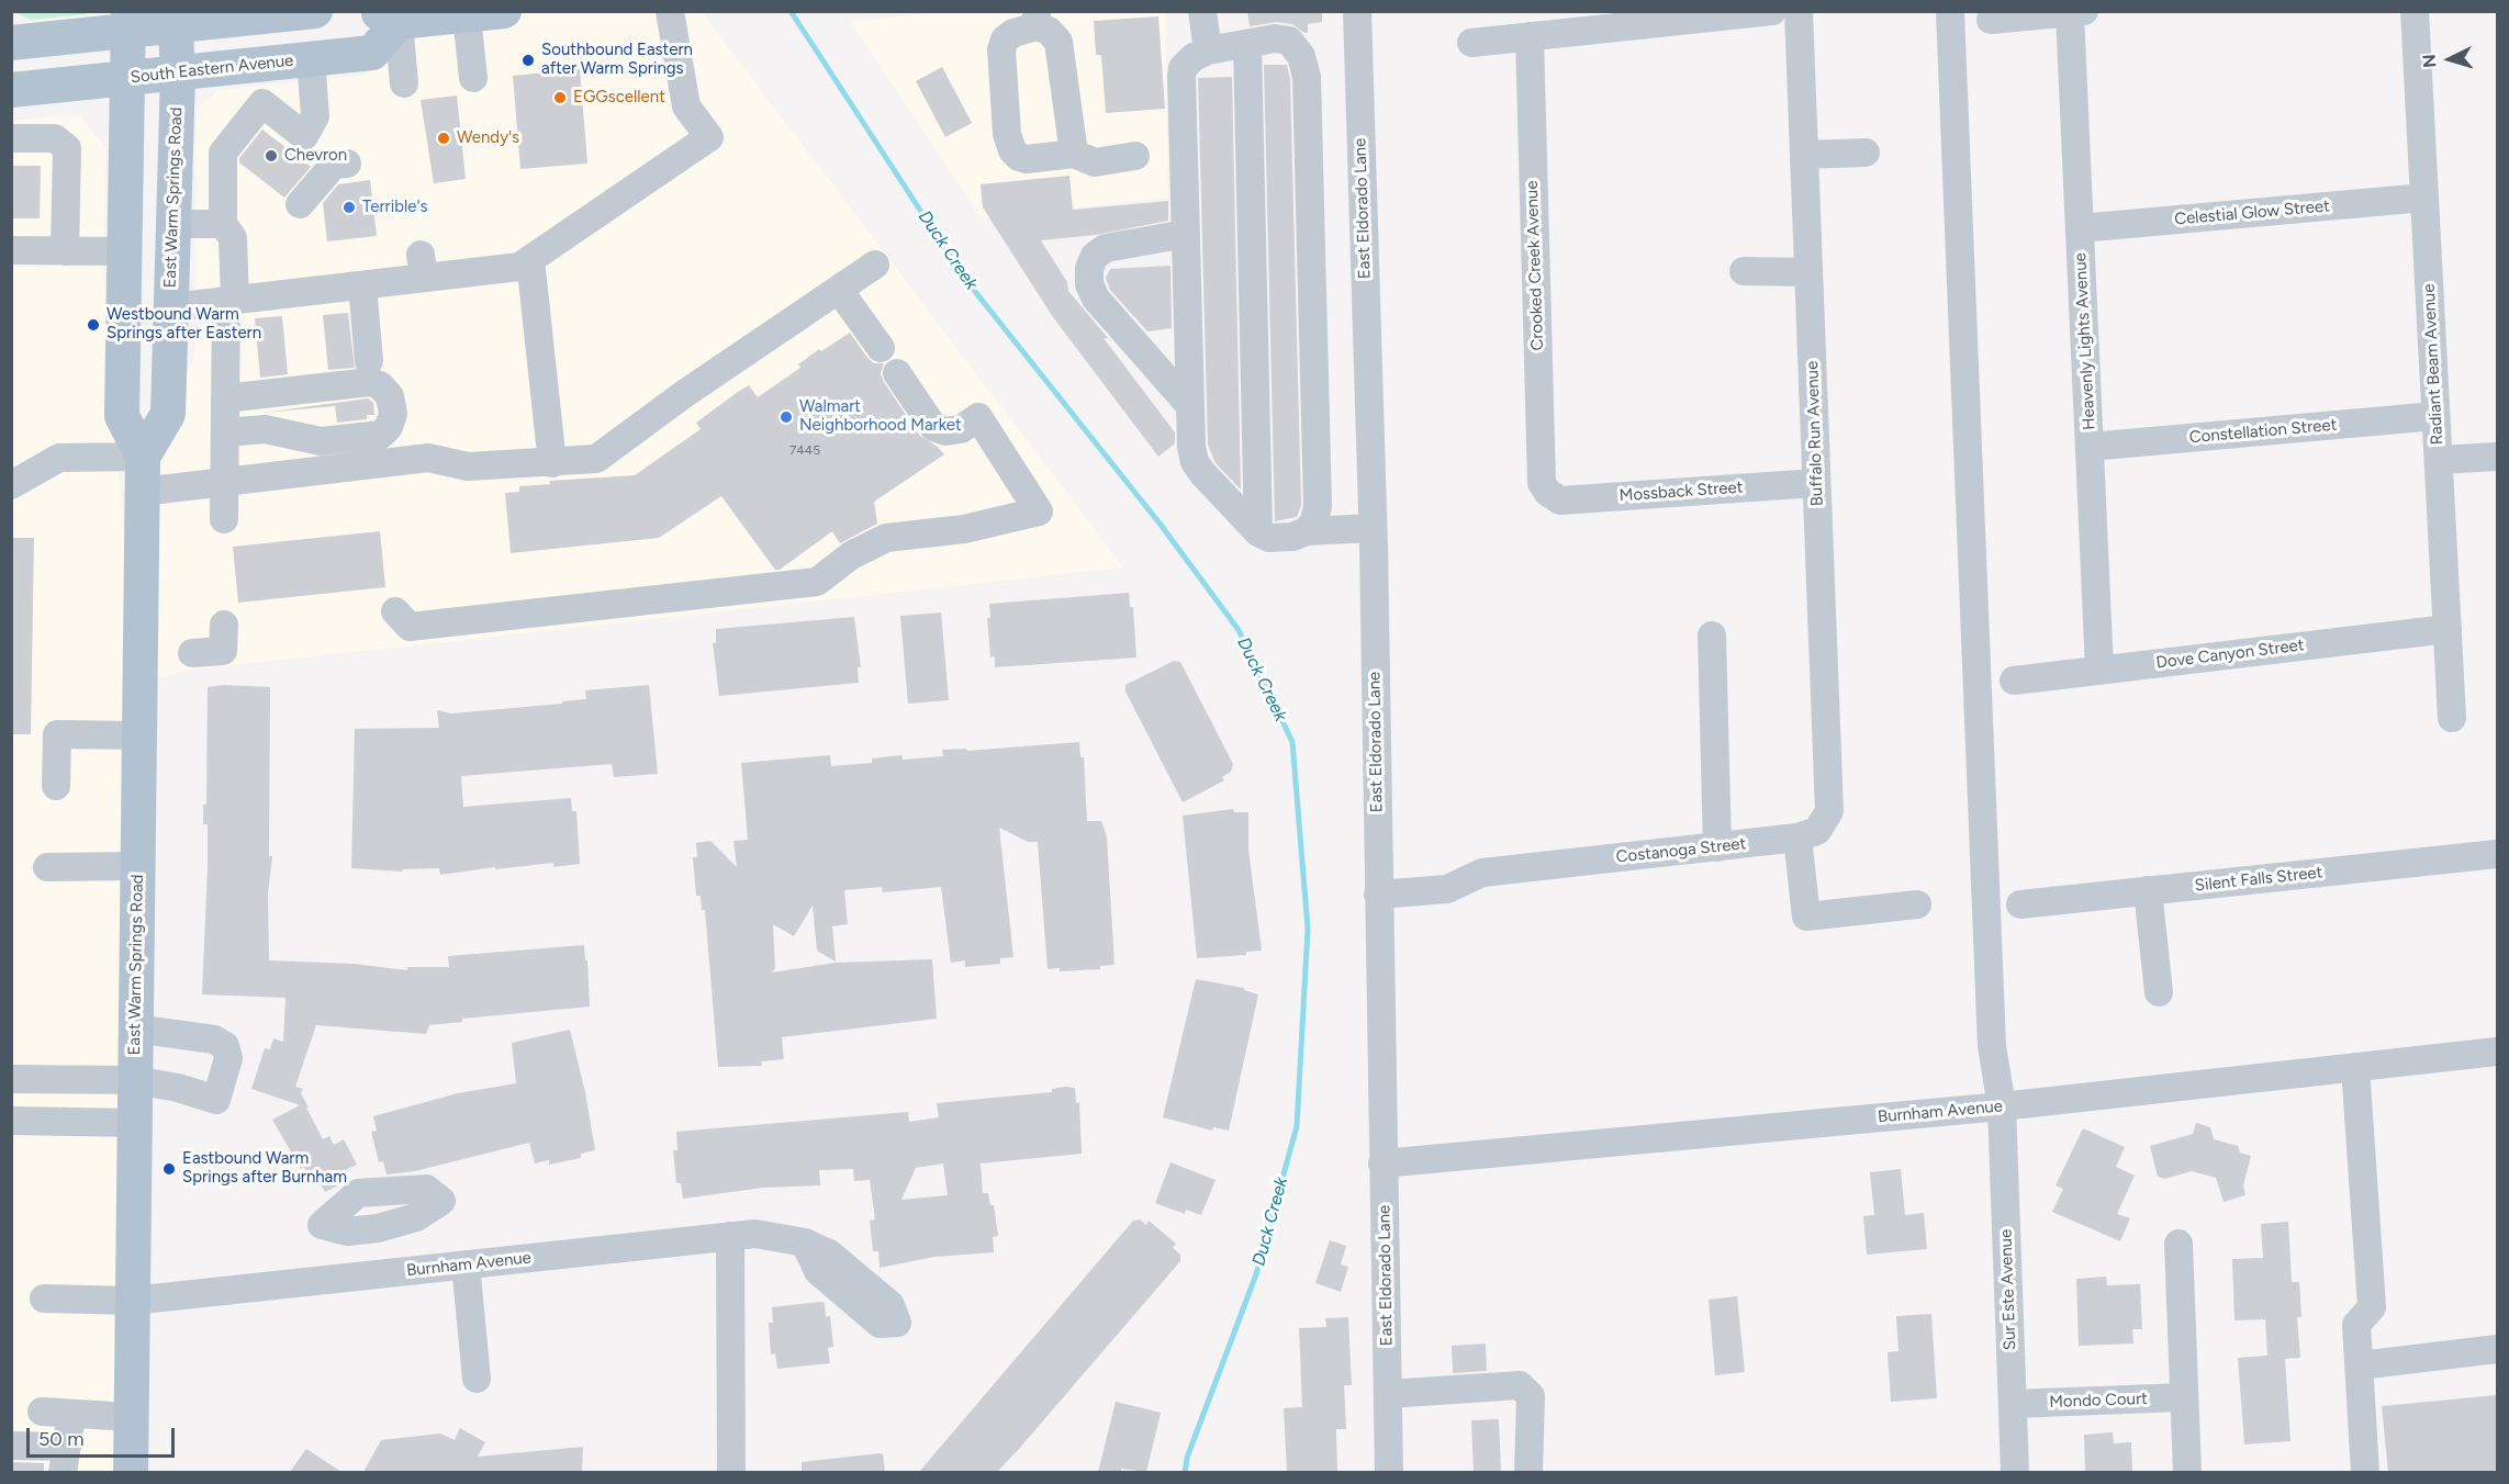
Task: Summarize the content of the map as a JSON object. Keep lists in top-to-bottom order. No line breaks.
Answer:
{"streets":{"main road":["South Eastern Avenue","East Warm Springs Road"],"street":["East Eldorado Lane","Celestial Glow Street","Crooked Creek Avenue","Heavenly Lights Avenue","Radiant Beam Avenue","Constellation Street","Buffalo Run Avenue","Mossback Street","Dove Canyon Street","Costanoga Street","Silent Falls Street","Burnham Avenue","Sur Este Avenue","Mondo Court"]},"crossings":[["South Eastern Avenue","East Warm Springs Road"],["East Warm Springs Road","Burnham Avenue"],["East Eldorado Lane","Costanoga Street"],["East Eldorado Lane","Burnham Avenue"],["Celestial Glow Street","Heavenly Lights Avenue"],["Celestial Glow Street","Radiant Beam Avenue"],["Crooked Creek Avenue","Mossback Street"],["Heavenly Lights Avenue","Constellation Street"],["Heavenly Lights Avenue","Dove Canyon Street"],["Radiant Beam Avenue","Constellation Street"],["Radiant Beam Avenue","Dove Canyon Street"],["Buffalo Run Avenue","Mossback Street"],["Buffalo Run Avenue","Costanoga Street"],["Burnham Avenue","Sur Este Avenue"],["Sur Este Avenue","Mondo Court"]],"water":["Duck Creek"],"places":["Southbound Eastern after Warm Springs","EGGscellent","Wendy's","Chevron","Terrible's","Westbound Warm Springs after Eastern","Walmart Neighborhood Market","Eastbound Warm Springs after Burnham"],"house_numbers":["7445"],"scale_bar":"50 m","north":"left"}
